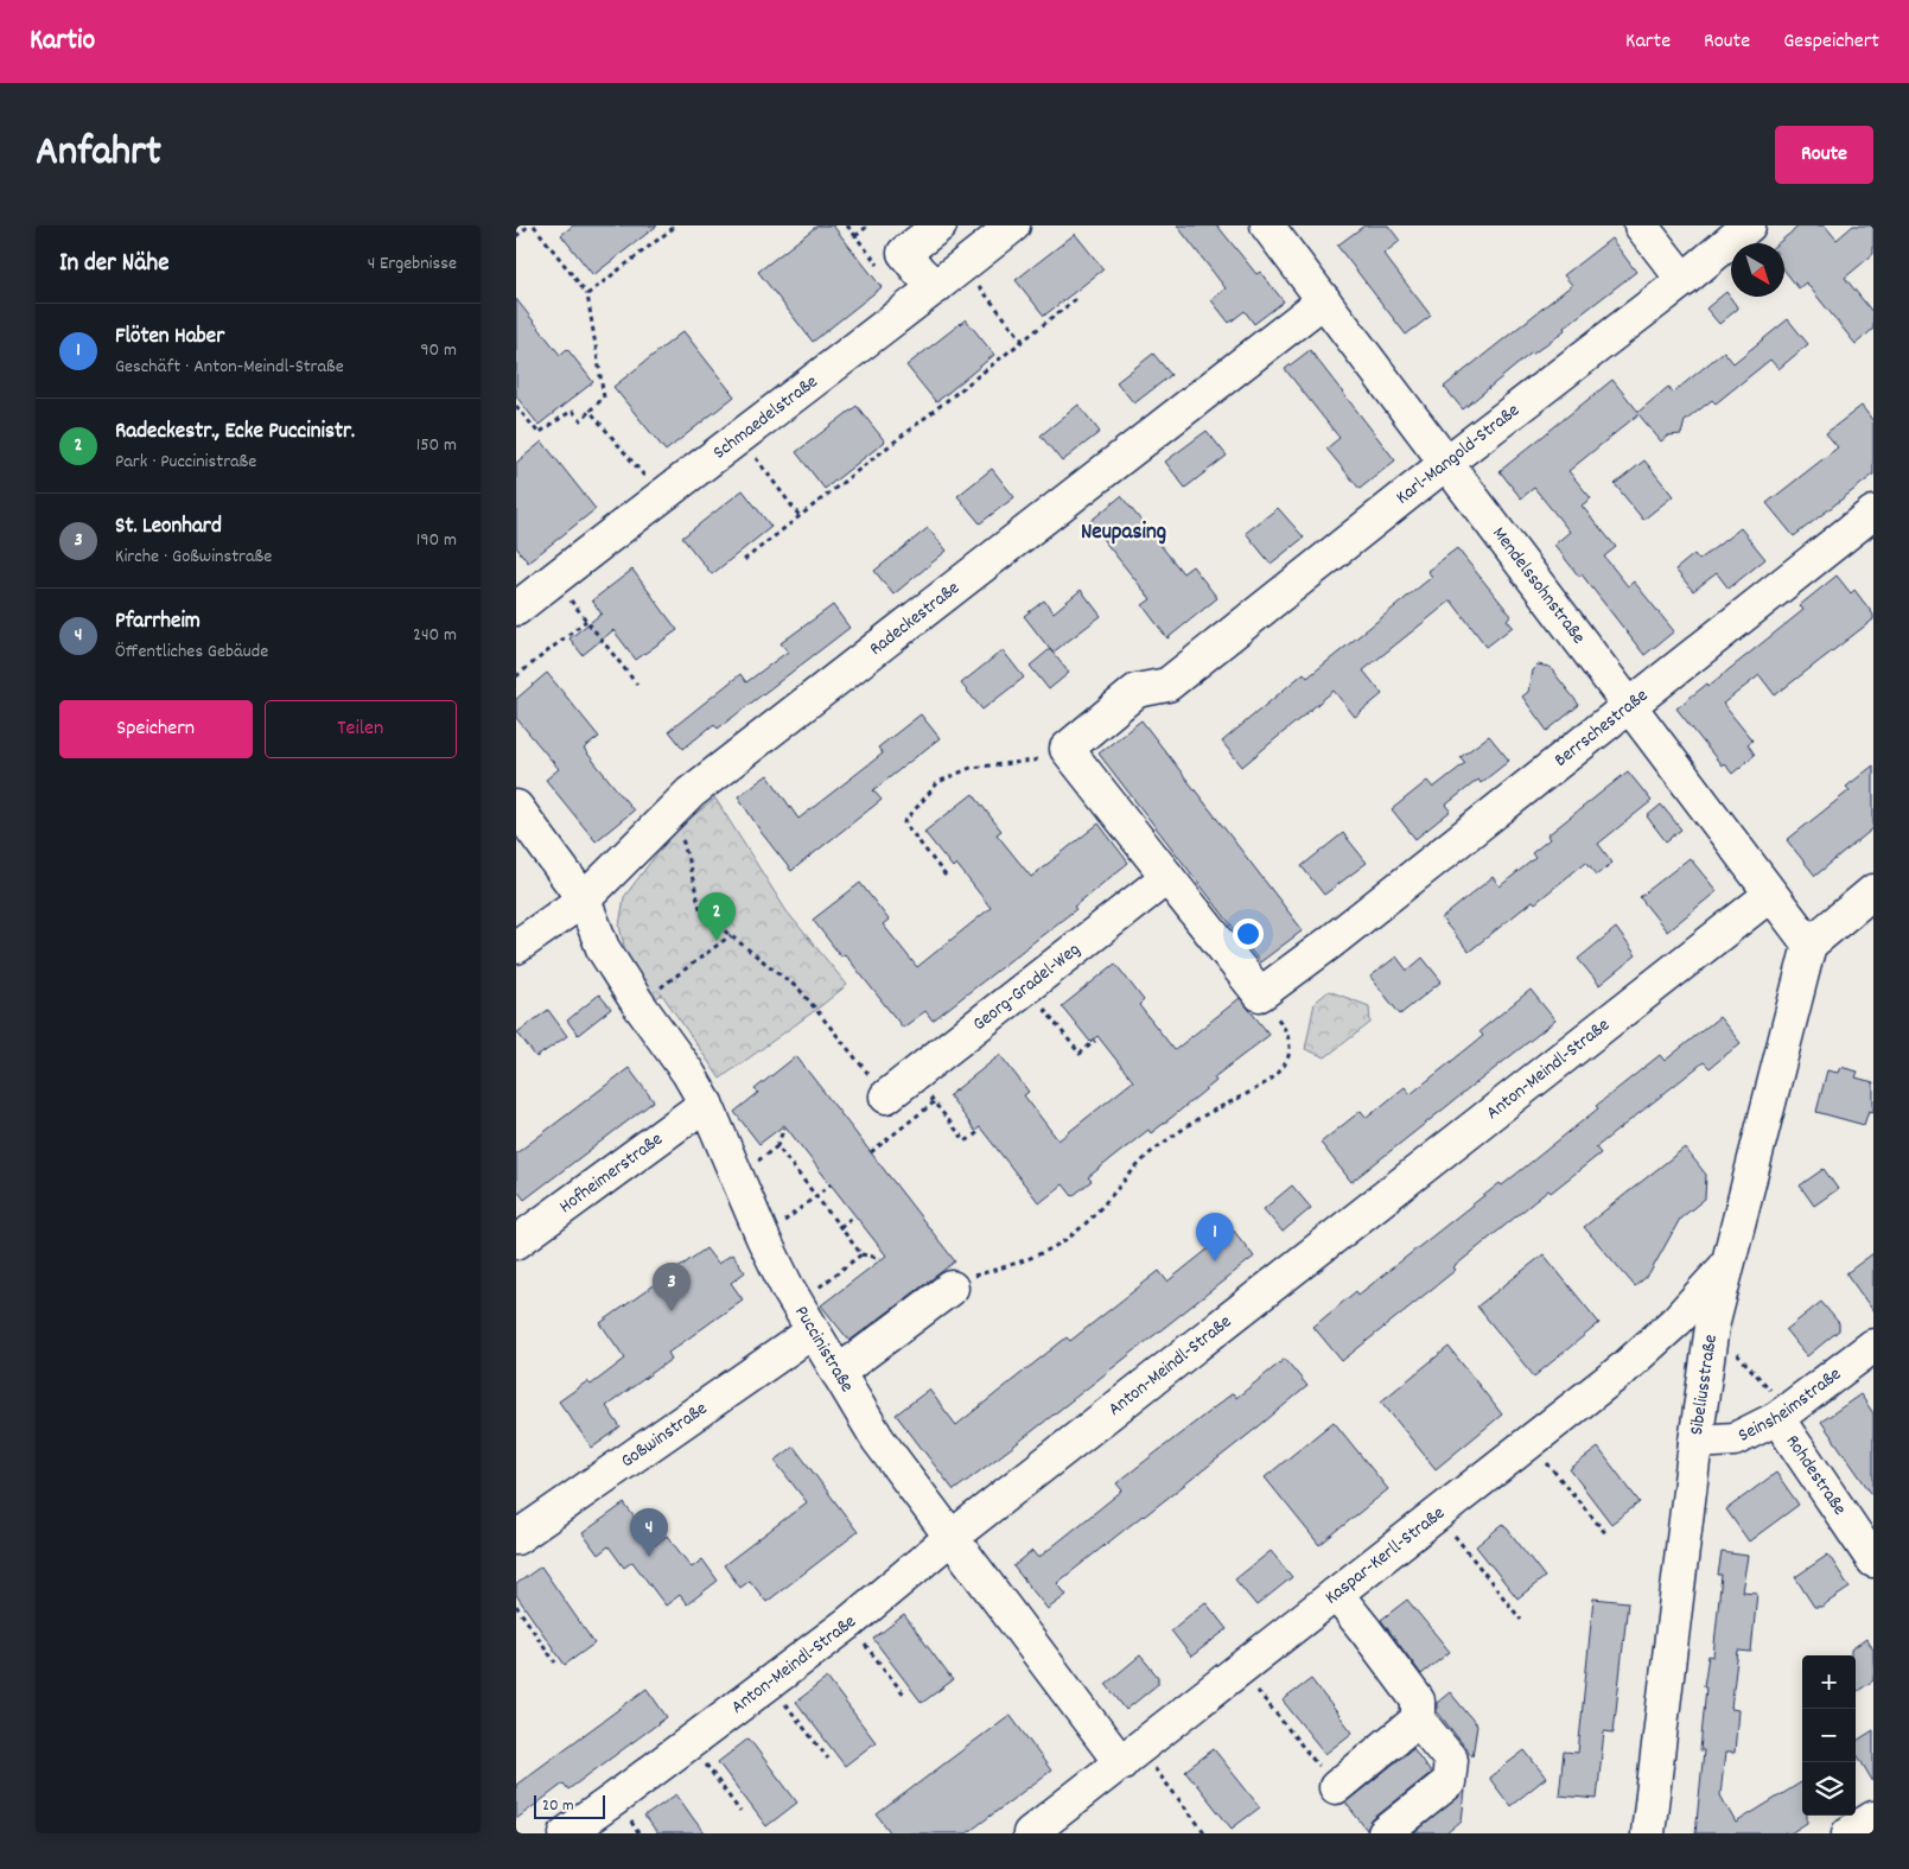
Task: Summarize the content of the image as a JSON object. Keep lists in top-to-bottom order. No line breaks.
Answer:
{"streets":{"street":["Schmaedelstraße","Karl-Mangold-Straße","Mendelssohnstraße","Radeckestraße","Berrschestraße","Georg-Gradel-Weg","Anton-Meindl-Straße","Hofheimerstraße","Puccinistraße","Sibeliusstraße","Seinsheimstraße","Goßwinstraße","Rohdestraße","Kaspar-Kerll-Straße"]},"crossings":[["Karl-Mangold-Straße","Mendelssohnstraße"],["Mendelssohnstraße","Radeckestraße"],["Mendelssohnstraße","Berrschestraße"],["Mendelssohnstraße","Anton-Meindl-Straße"],["Mendelssohnstraße","Sibeliusstraße"],["Radeckestraße","Puccinistraße"],["Anton-Meindl-Straße","Puccinistraße"],["Hofheimerstraße","Puccinistraße"],["Puccinistraße","Goßwinstraße"],["Puccinistraße","Kaspar-Kerll-Straße"],["Sibeliusstraße","Seinsheimstraße"],["Sibeliusstraße","Kaspar-Kerll-Straße"],["Seinsheimstraße","Rohdestraße"]],"districts":["Neupasing"],"scale_bar":"20 m","north":"bottom right","page":{"header":"Kartio","nav":["Karte","Route","Gespeichert"],"title":"Anfahrt","buttons":["Route",["Speichern","Teilen"]],"heading":["In der Nähe","4 Ergebnisse"],"list":[{"mark":"1","name":"Flöten Haber","note":"Geschäft · Anton-Meindl-Straße","value":"90 m"},{"mark":"2","name":"Radeckestr., Ecke Puccinistr.","note":"Park · Puccinistraße","value":"150 m"},{"mark":"3","name":"St. Leonhard","note":"Kirche · Goßwinstraße","value":"190 m"},{"mark":"4","name":"Pfarrheim","note":"Öffentliches Gebäude","value":"240 m"}],"pins":["2","1","3","4"],"map_buttons":["+","−"],"scale":"20 m"}}
